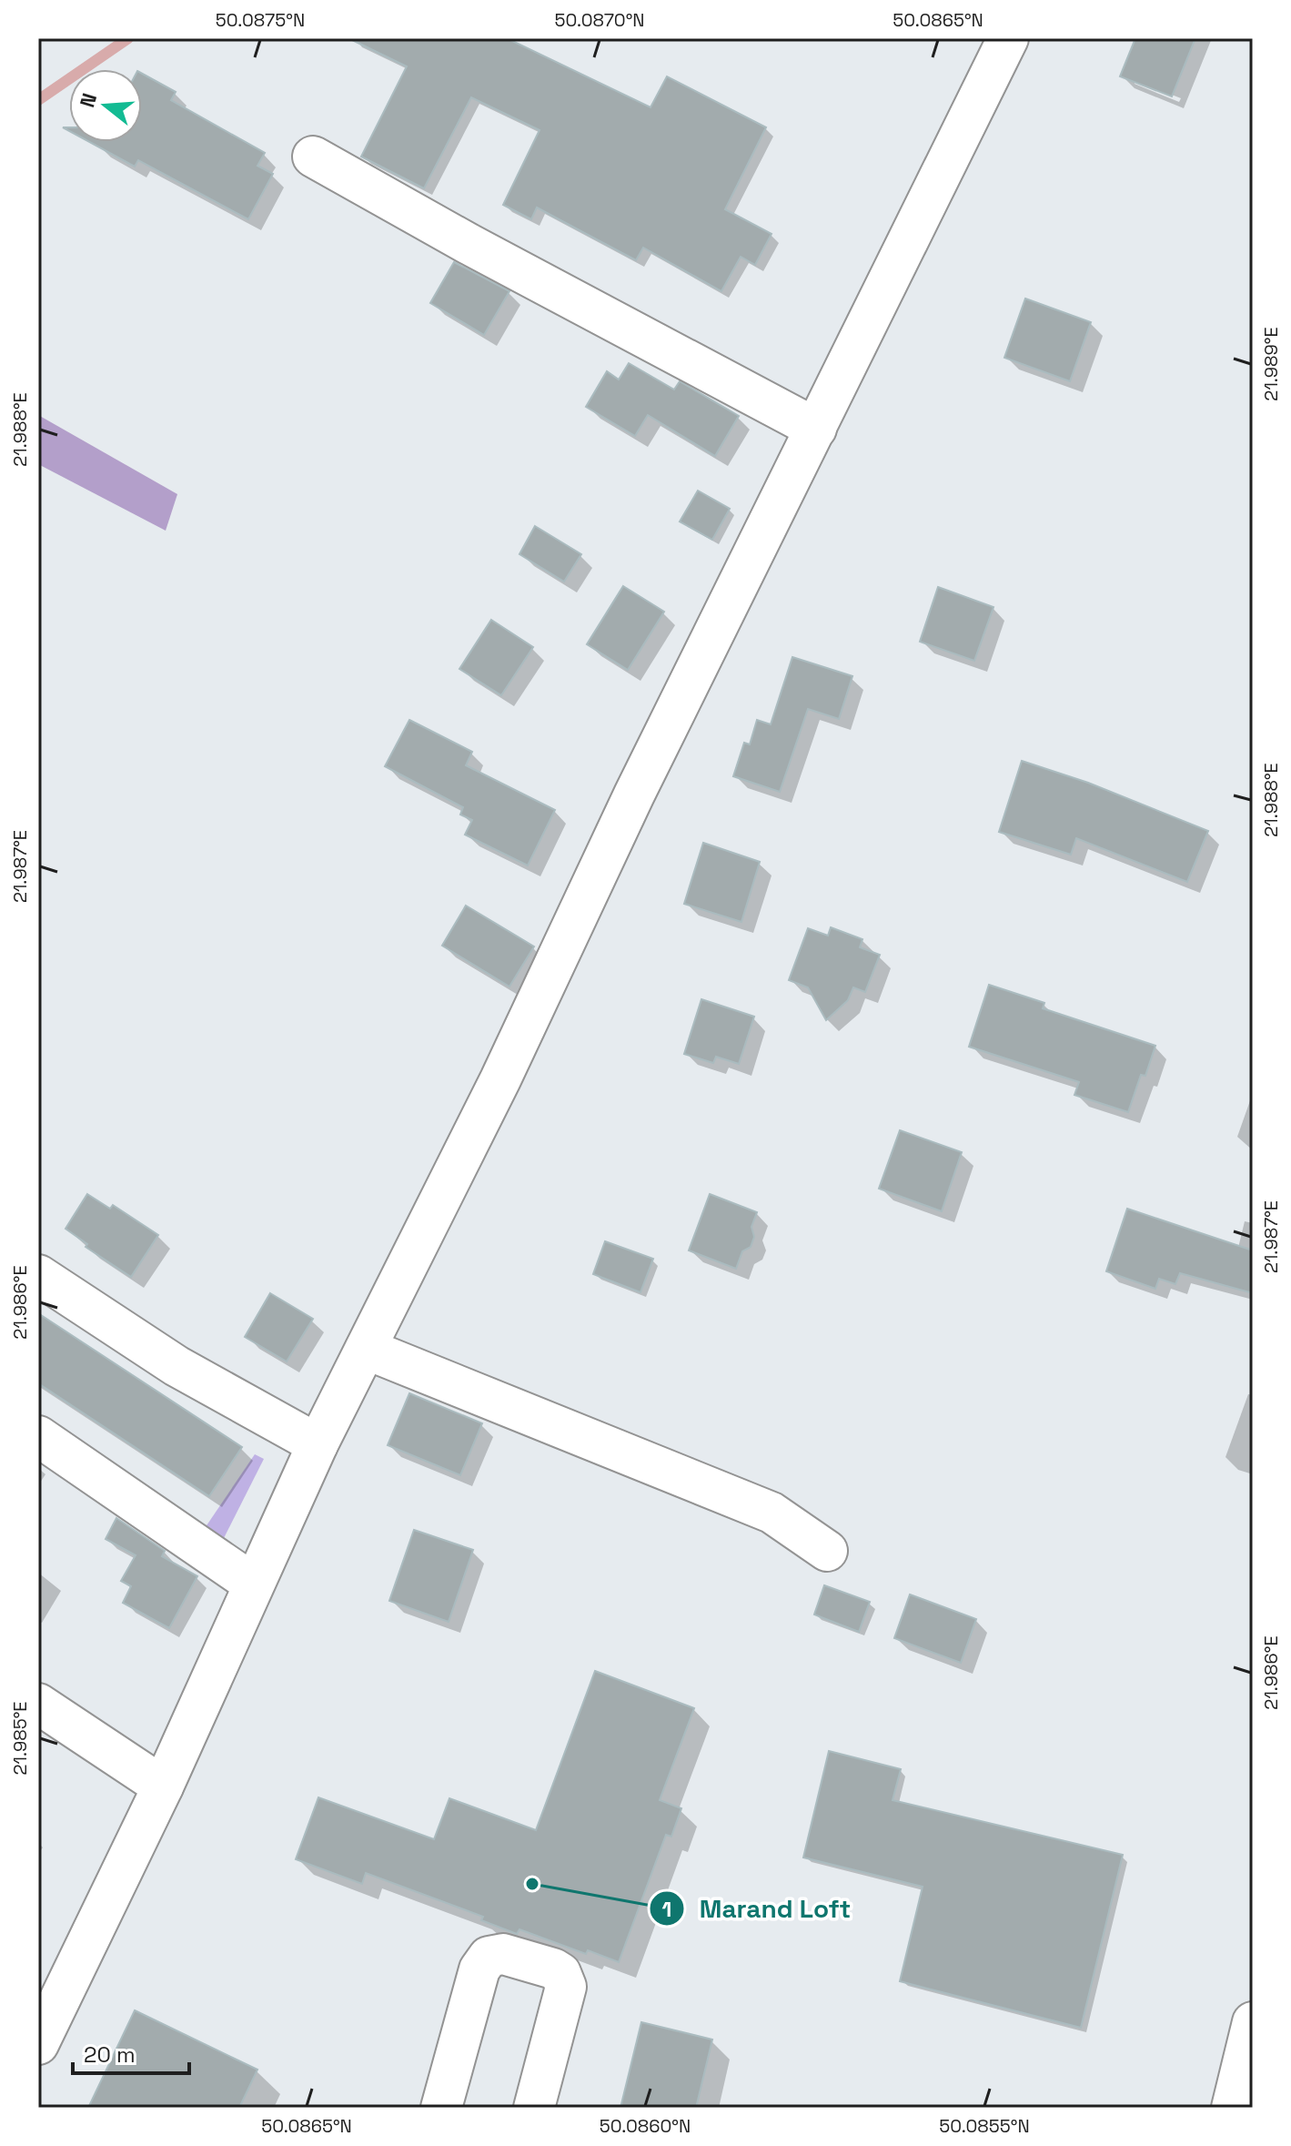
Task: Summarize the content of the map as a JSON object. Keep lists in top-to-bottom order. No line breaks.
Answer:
{"places":["Marand Loft"],"scale_bar":"20 m","north":"left","coordinates":["50.0875°N","50.0870°N","50.0865°N","21.989°E","21.988°E","21.987°E","21.986°E","21.985°E","50.0860°N","50.0855°N"]}
